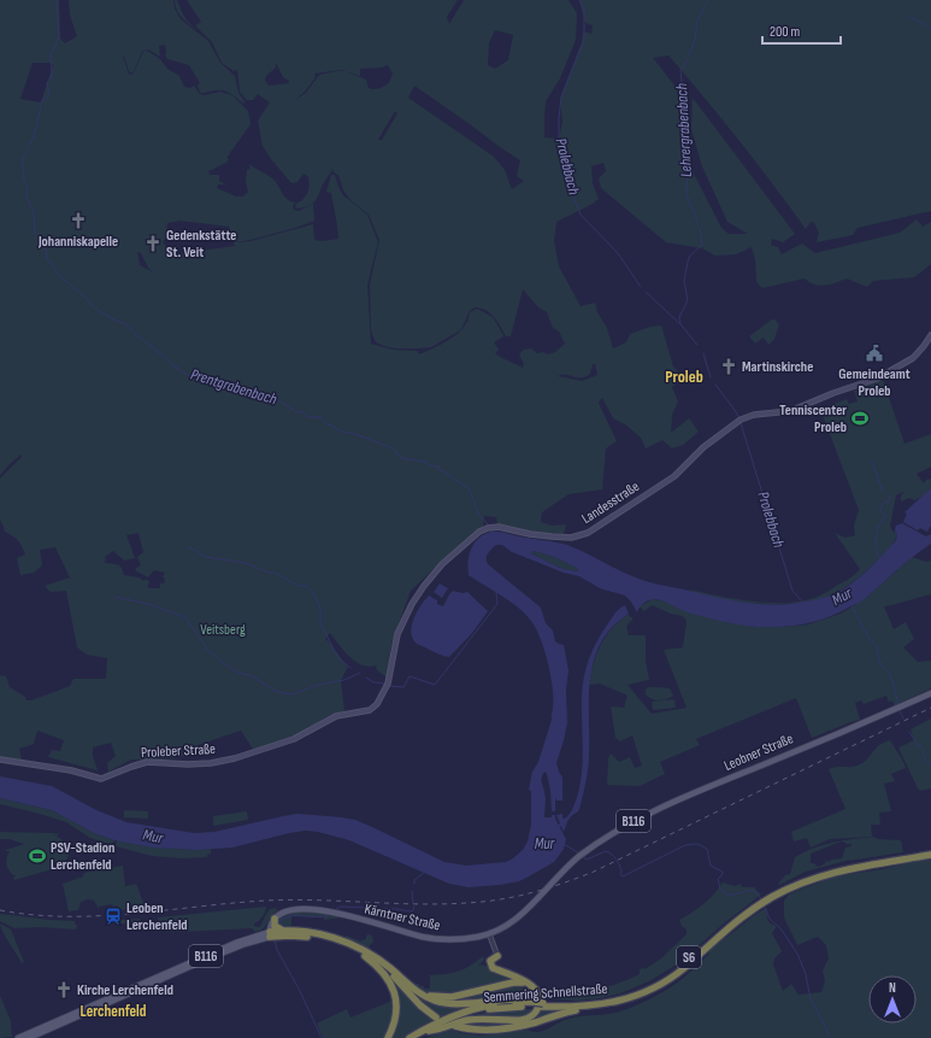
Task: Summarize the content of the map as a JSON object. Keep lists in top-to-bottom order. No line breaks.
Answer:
{"streets":{"highway":["S6","Semmering Schnellstraße"],"main road":["Landesstraße","Proleber Straße","Leobner Straße","B116","Kärntner Straße"]},"crossings":[["Landesstraße","Proleber Straße"],["Leobner Straße","Kärntner Straße"]],"districts":["Proleb","Lerchenfeld"],"water":["Lehrergrabenbach","Prolebbach","Prentgrabenbach","Mur"],"parks":["Veitsberg"],"places":{"church":["Johanniskapelle","Gedenkstätte St. Veit","Martinskirche","Kirche Lerchenfeld"],"public building":["Gemeindeamt Proleb"],"sports":["Tenniscenter Proleb","PSV-Stadion Lerchenfeld"],"station":["Leoben Lerchenfeld"]},"scale_bar":"200 m","north":"top"}
